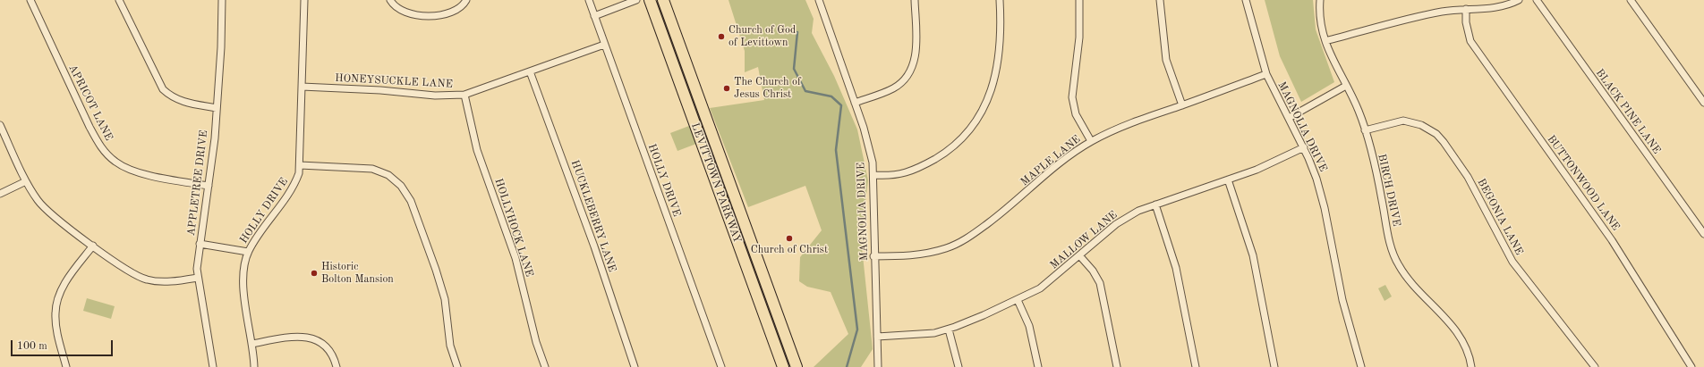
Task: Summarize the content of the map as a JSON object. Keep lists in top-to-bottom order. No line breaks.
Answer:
{"streets":{"main road":["LEVITTOWN PARKWAY"],"street":["HONEYSUCKLE LANE","APRICOT LANE","BLACK PINE LANE","MAGNOLIA DRIVE","MAPLE LANE","HOLLY DRIVE","APPLETREE DRIVE","BUTTONWOOD LANE","BIRCH DRIVE","HUCKLEBERRY LANE","BEGONIA LANE","HOLLYHOCK LANE","MALLOW LANE"]},"crossings":[["HONEYSUCKLE LANE","HOLLY DRIVE"],["HONEYSUCKLE LANE","HUCKLEBERRY LANE"],["HONEYSUCKLE LANE","HOLLYHOCK LANE"],["APRICOT LANE","APPLETREE DRIVE"],["MAGNOLIA DRIVE","MAPLE LANE"],["MAGNOLIA DRIVE","MALLOW LANE"],["BIRCH DRIVE","BEGONIA LANE"]],"places":["Church of God of Levittown","The Church of Jesus Christ","Church of Christ","Historic Bolton Mansion"],"scale_bar":"100 m"}
